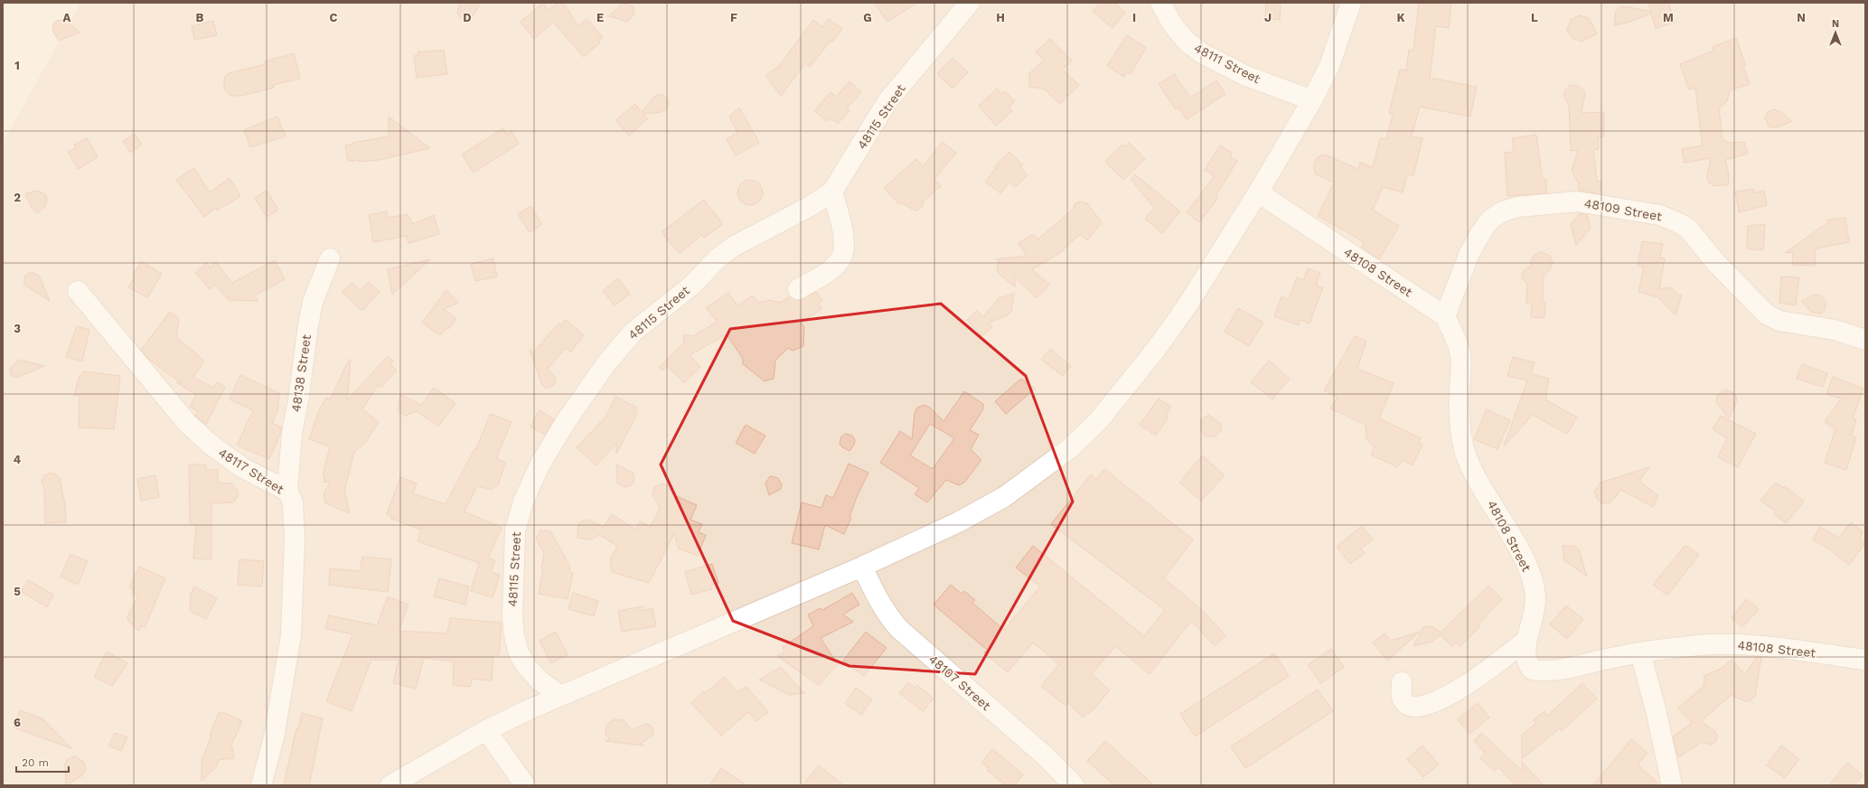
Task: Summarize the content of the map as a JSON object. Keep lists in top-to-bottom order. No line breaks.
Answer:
{"streets":{"street":["48111 Street","48115 Street","48109 Street","48108 Street","48138 Street","48117 Street","48107 Street"]},"crossings":[["48109 Street","48108 Street"],["48138 Street","48117 Street"]],"scale_bar":"20 m","north":"top","grid":{"columns":["A","B","C","D","E","F","G","H","I","J","K","L","M","N"],"rows":["1","2","3","4","5","6"]}}
